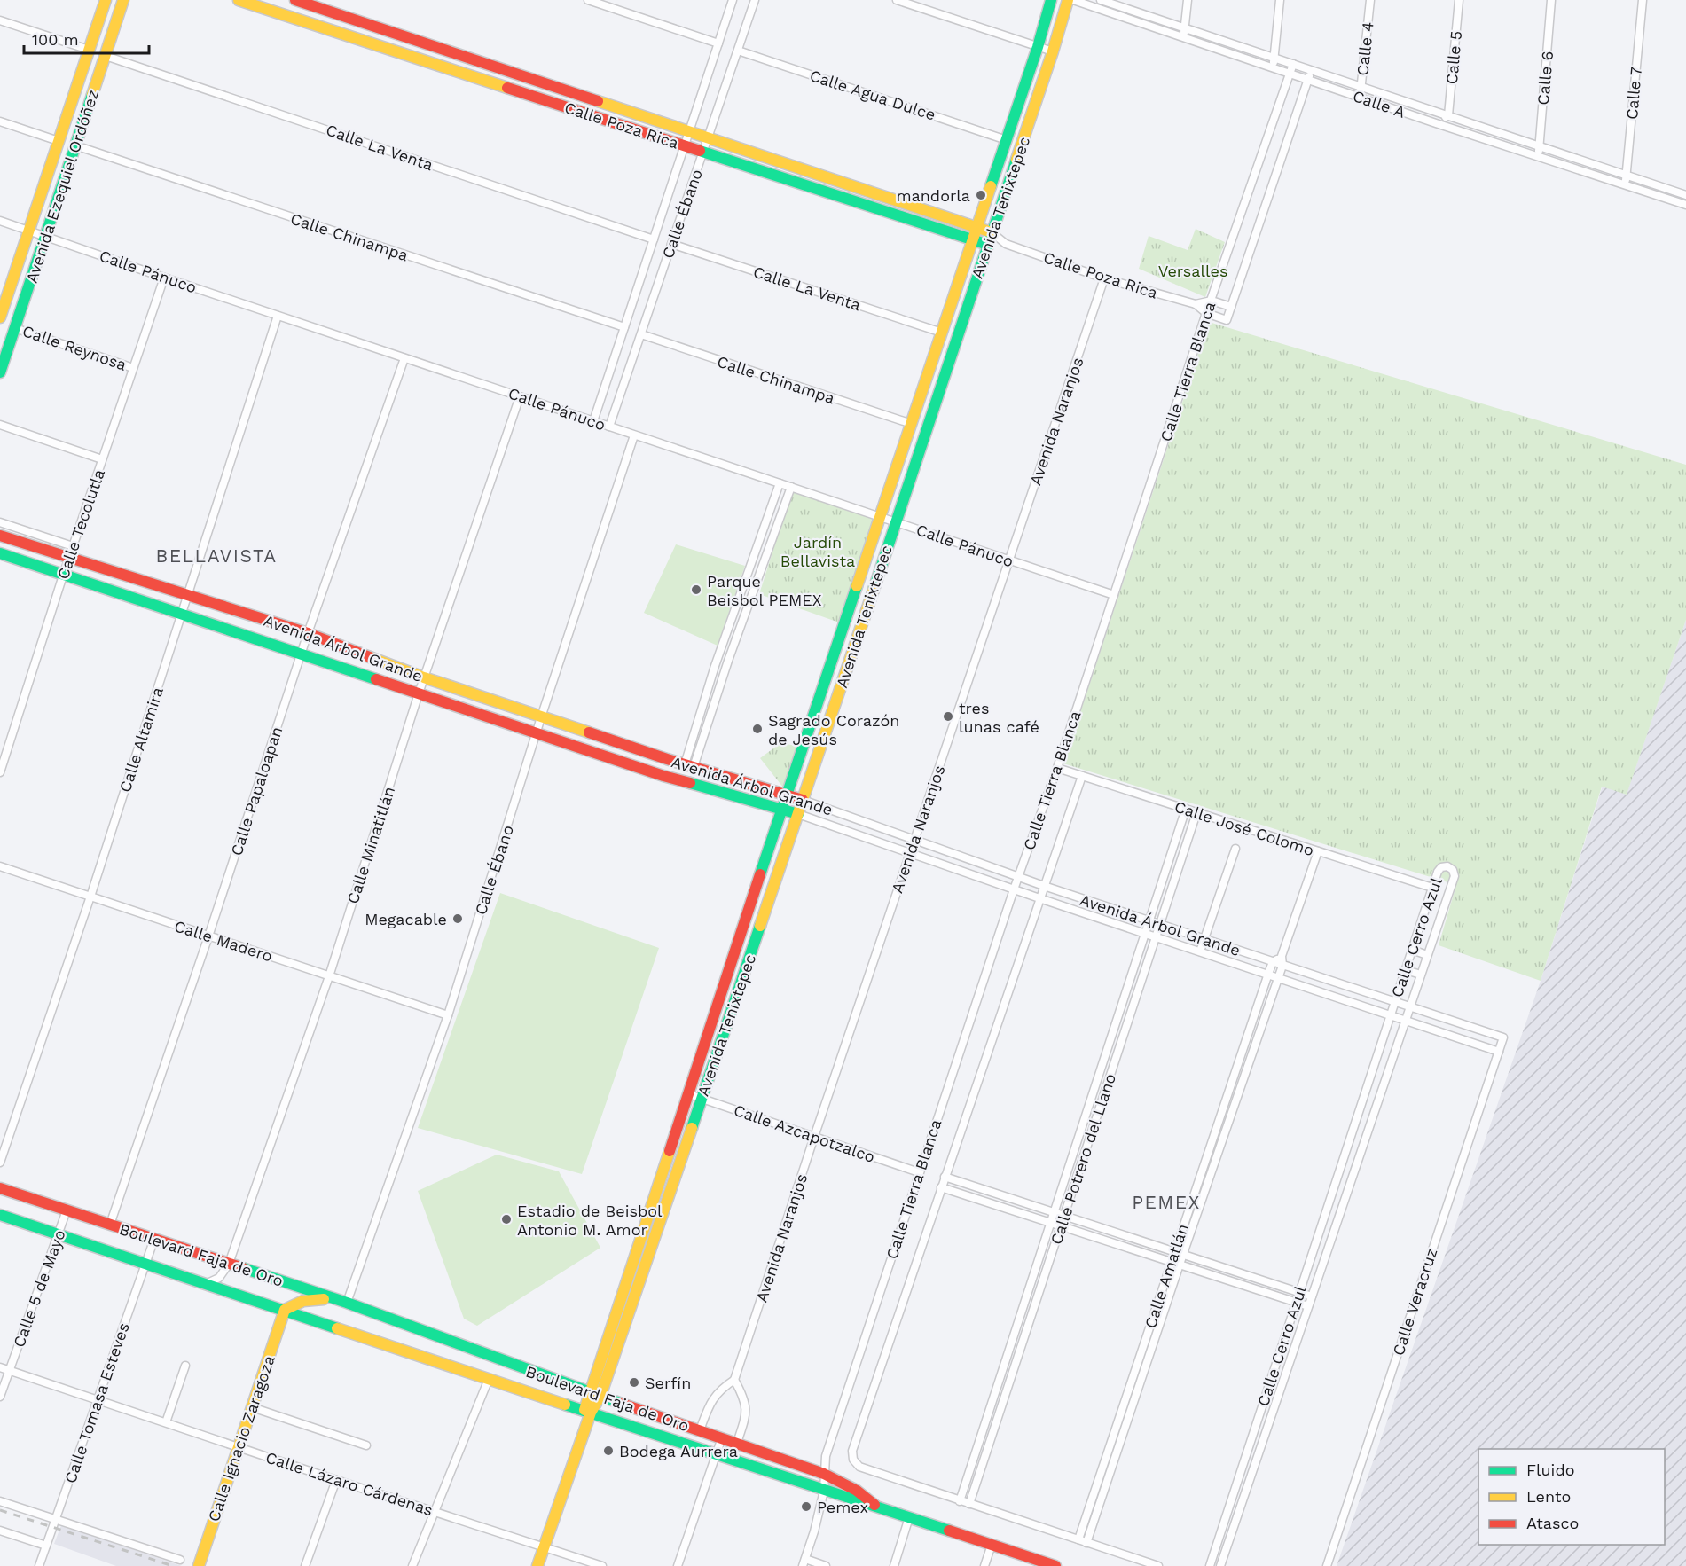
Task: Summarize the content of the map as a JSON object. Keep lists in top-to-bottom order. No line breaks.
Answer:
{"streets":{"main road":["Calle Poza Rica","Avenida Ezequiel Ordóñez","Avenida Tenixtepec","Avenida Árbol Grande","Boulevard Faja de Oro","Calle Ignacio Zaragoza"],"street":["Calle 4","Calle 5","Calle 6","Calle 7","Calle Agua Dulce","Calle A","Calle La Venta","Calle Ébano","Calle Chinampa","Calle Pánuco","Calle Reynosa","Calle Tierra Blanca","Avenida Naranjos","Calle Tecolutla","Calle Altamira","Calle Papaloapan","Calle José Colomo","Calle Minatitlán","Calle Cerro Azul","Calle Madero","Calle Azcapotzalco","Calle Potrero del Llano","Calle Amatlán","Calle 5 de Mayo","Calle Veracruz","Calle Tomasa Esteves","Calle Lázaro Cárdenas"]},"crossings":[["Calle 4","Calle A"],["Calle 5","Calle A"],["Calle 6","Calle A"],["Calle 7","Calle A"],["Calle Agua Dulce","Avenida Tenixtepec"],["Calle Agua Dulce","Calle Ébano"],["Calle A","Calle Tierra Blanca"],["Calle Poza Rica","Avenida Tenixtepec"],["Calle Poza Rica","Calle Ébano"],["Calle Poza Rica","Calle Tierra Blanca"],["Calle Poza Rica","Avenida Naranjos"],["Calle La Venta","Avenida Ezequiel Ordóñez"],["Calle La Venta","Avenida Tenixtepec"],["Calle La Venta","Calle Ébano"],["Avenida Ezequiel Ordóñez","Calle Chinampa"],["Avenida Ezequiel Ordóñez","Calle Pánuco"],["Avenida Ezequiel Ordóñez","Calle Reynosa"],["Avenida Tenixtepec","Calle Chinampa"],["Avenida Tenixtepec","Calle Pánuco"],["Avenida Tenixtepec","Avenida Árbol Grande"],["Avenida Tenixtepec","Calle Azcapotzalco"],["Avenida Tenixtepec","Boulevard Faja de Oro"],["Avenida Tenixtepec","Calle Lázaro Cárdenas"],["Calle Ébano","Calle Chinampa"],["Calle Ébano","Calle Pánuco"],["Calle Ébano","Avenida Árbol Grande"],["Calle Ébano","Calle Madero"],["Calle Ébano","Boulevard Faja de Oro"],["Calle Pánuco","Calle Tierra Blanca"],["Calle Pánuco","Avenida Naranjos"],["Calle Pánuco","Calle Tecolutla"],["Calle Pánuco","Calle Altamira"],["Calle Pánuco","Calle Papaloapan"],["Calle Pánuco","Calle Minatitlán"],["Calle Reynosa","Calle Tecolutla"],["Calle Tierra Blanca","Avenida Árbol Grande"],["Calle Tierra Blanca","Calle José Colomo"],["Calle Tierra Blanca","Calle Azcapotzalco"],["Calle Tierra Blanca","Boulevard Faja de Oro"],["Avenida Naranjos","Avenida Árbol Grande"],["Avenida Naranjos","Calle Azcapotzalco"],["Calle Tecolutla","Avenida Árbol Grande"],["Avenida Árbol Grande","Calle Altamira"],["Avenida Árbol Grande","Calle Papaloapan"],["Avenida Árbol Grande","Calle Minatitlán"],["Avenida Árbol Grande","Calle Cerro Azul"],["Avenida Árbol Grande","Calle Potrero del Llano"],["Avenida Árbol Grande","Calle Amatlán"],["Avenida Árbol Grande","Calle Veracruz"],["Calle Altamira","Calle Madero"],["Calle Papaloapan","Calle Madero"],["Calle Papaloapan","Boulevard Faja de Oro"],["Calle José Colomo","Calle Cerro Azul"],["Calle José Colomo","Calle Potrero del Llano"],["Calle José Colomo","Calle Amatlán"],["Calle Minatitlán","Calle Madero"],["Calle Minatitlán","Boulevard Faja de Oro"],["Boulevard Faja de Oro","Calle 5 de Mayo"],["Boulevard Faja de Oro","Calle Tomasa Esteves"],["Boulevard Faja de Oro","Calle Ignacio Zaragoza"],["Calle 5 de Mayo","Calle Lázaro Cárdenas"],["Calle Tomasa Esteves","Calle Lázaro Cárdenas"],["Calle Ignacio Zaragoza","Calle Lázaro Cárdenas"]],"districts":["BELLAVISTA","PEMEX"],"parks":["Versalles","Jardín Bellavista"],"places":["mandorla","Parque Beisbol PEMEX","tres lunas café","Sagrado Corazón de Jesús","Megacable","Estadio de Beisbol Antonio M. Amor","Serfín","Bodega Aurrera","Pemex"],"legend":["Fluido","Lento","Atasco"],"scale_bar":"100 m"}
